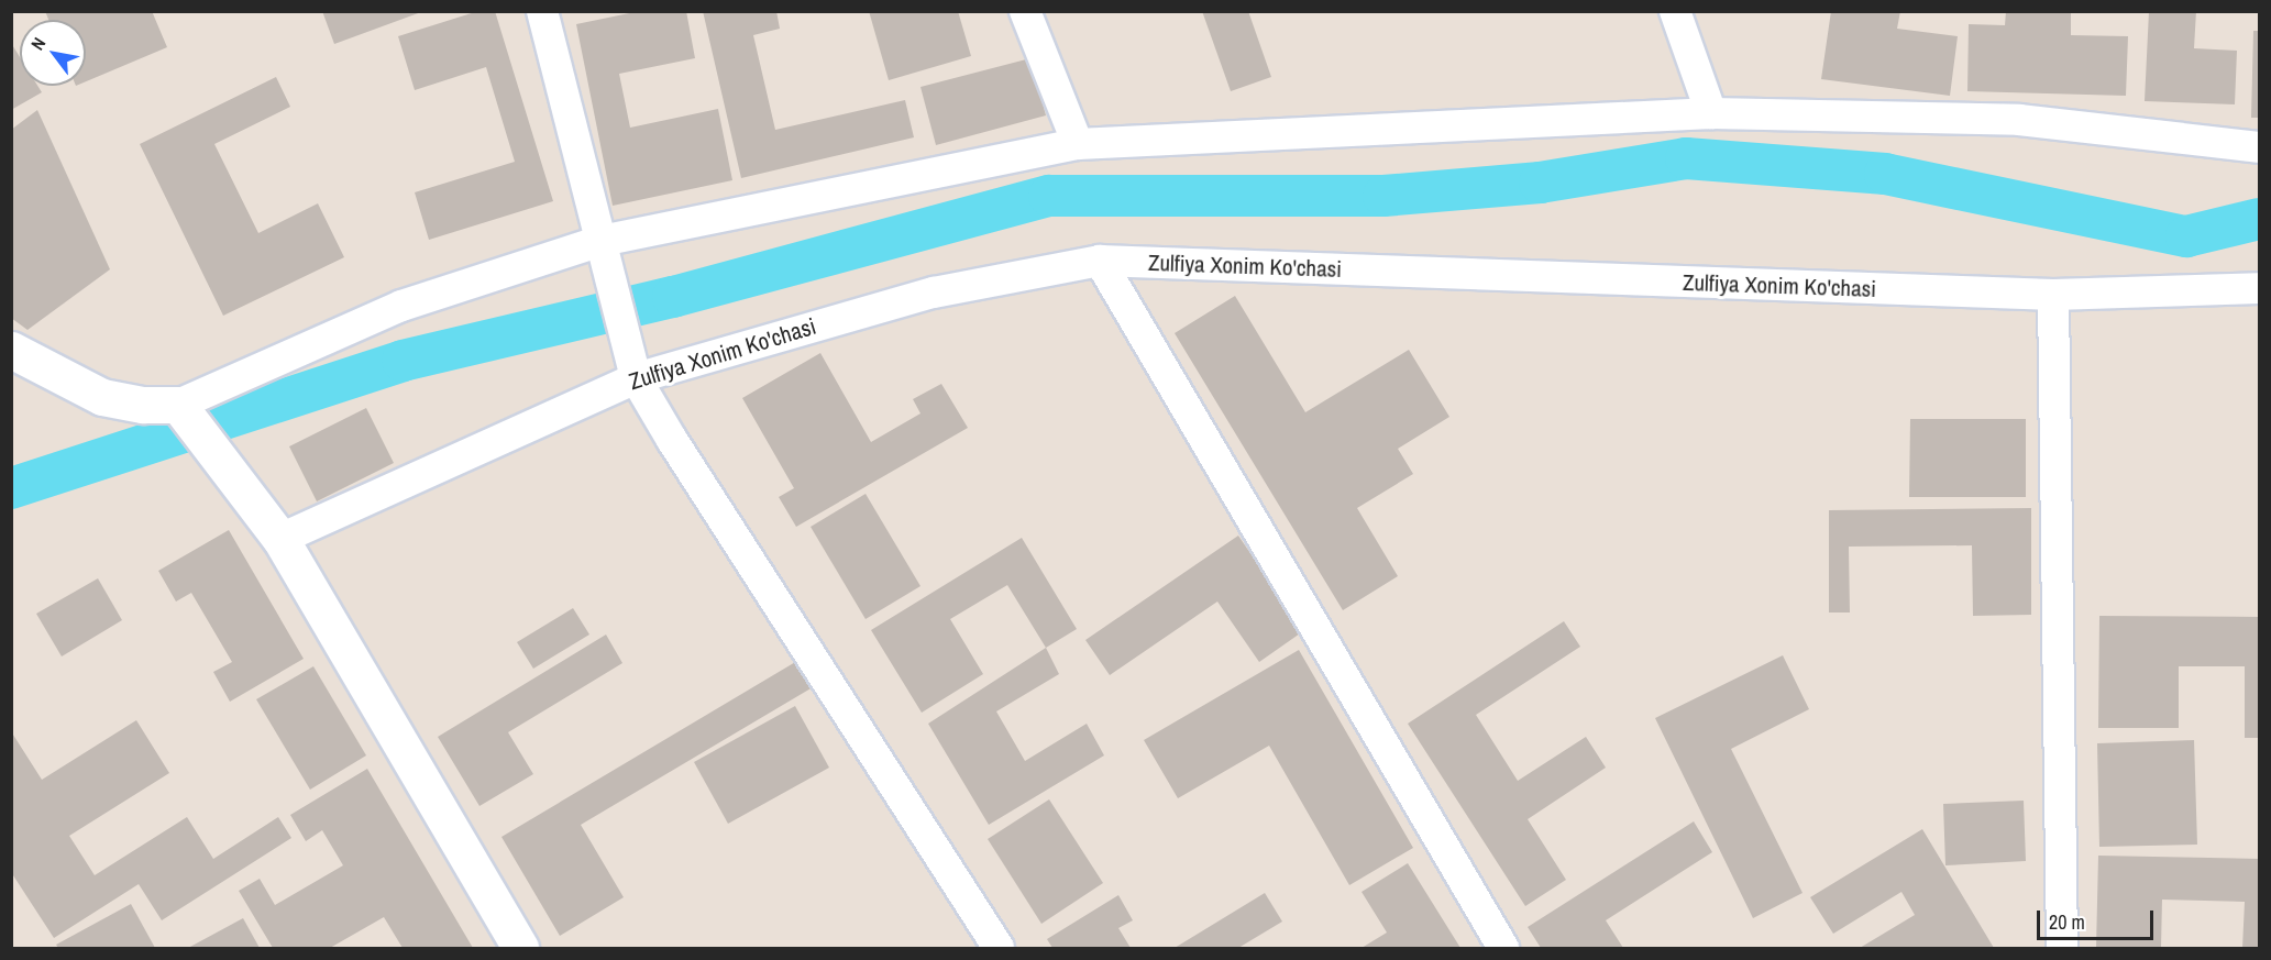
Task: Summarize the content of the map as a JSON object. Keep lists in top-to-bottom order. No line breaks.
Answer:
{"streets":{"street":["Zulfiya Xonim Ko'chasi"]},"scale_bar":"20 m","north":"top left"}
